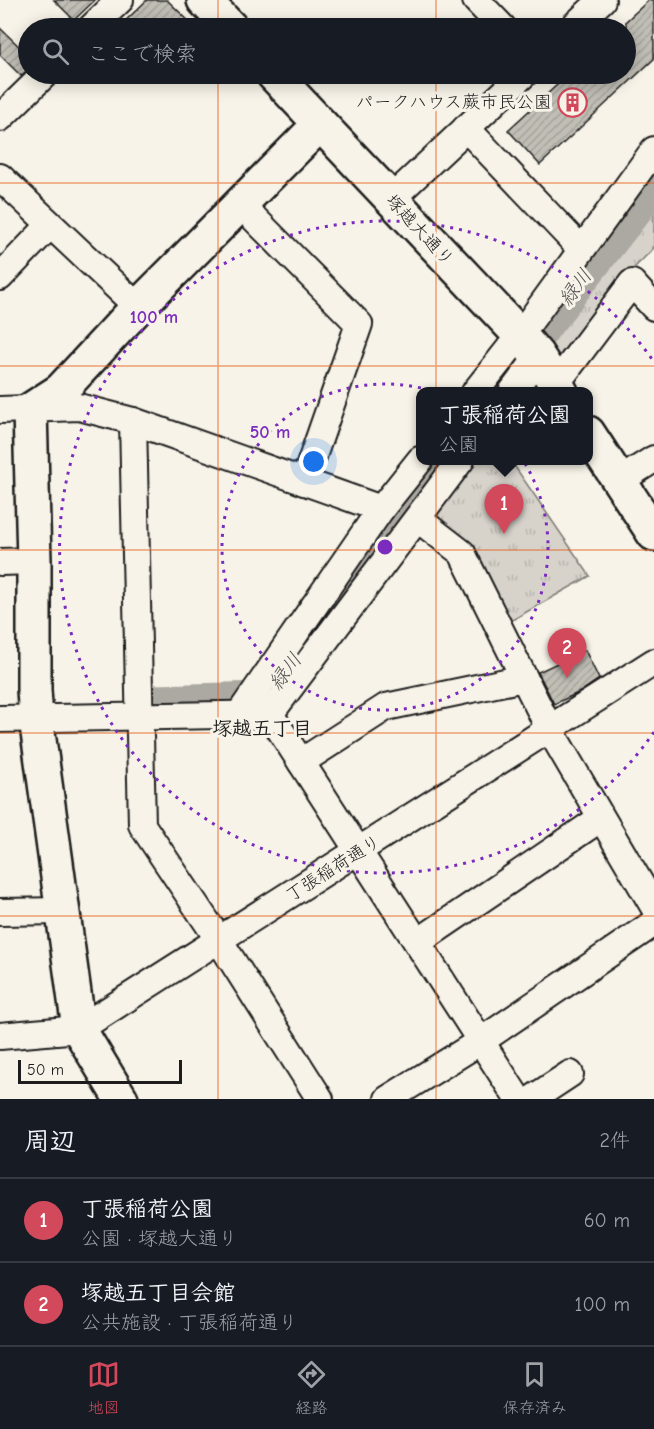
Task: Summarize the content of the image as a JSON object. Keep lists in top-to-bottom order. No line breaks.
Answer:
{"streets":{"street":["塚越大通り","丁張稲荷通り"]},"districts":["塚越五丁目"],"water":["緑川"],"places":{"building":["パークハウス蕨市民公園"]},"scale_bar":"50 m","page":{"search":"ここで検索","popup":["丁張稲荷公園","公園"],"pins":["1","2"],"scale":"50 m","heading":["周辺","2件"],"list":[{"mark":"1","name":"丁張稲荷公園","note":"公園 · 塚越大通り","value":"60 m"},{"mark":"2","name":"塚越五丁目会館","note":"公共施設 · 丁張稲荷通り","value":"100 m"}],"nav":["地図","経路","保存済み"]},"rings":["100 m","50 m"]}
